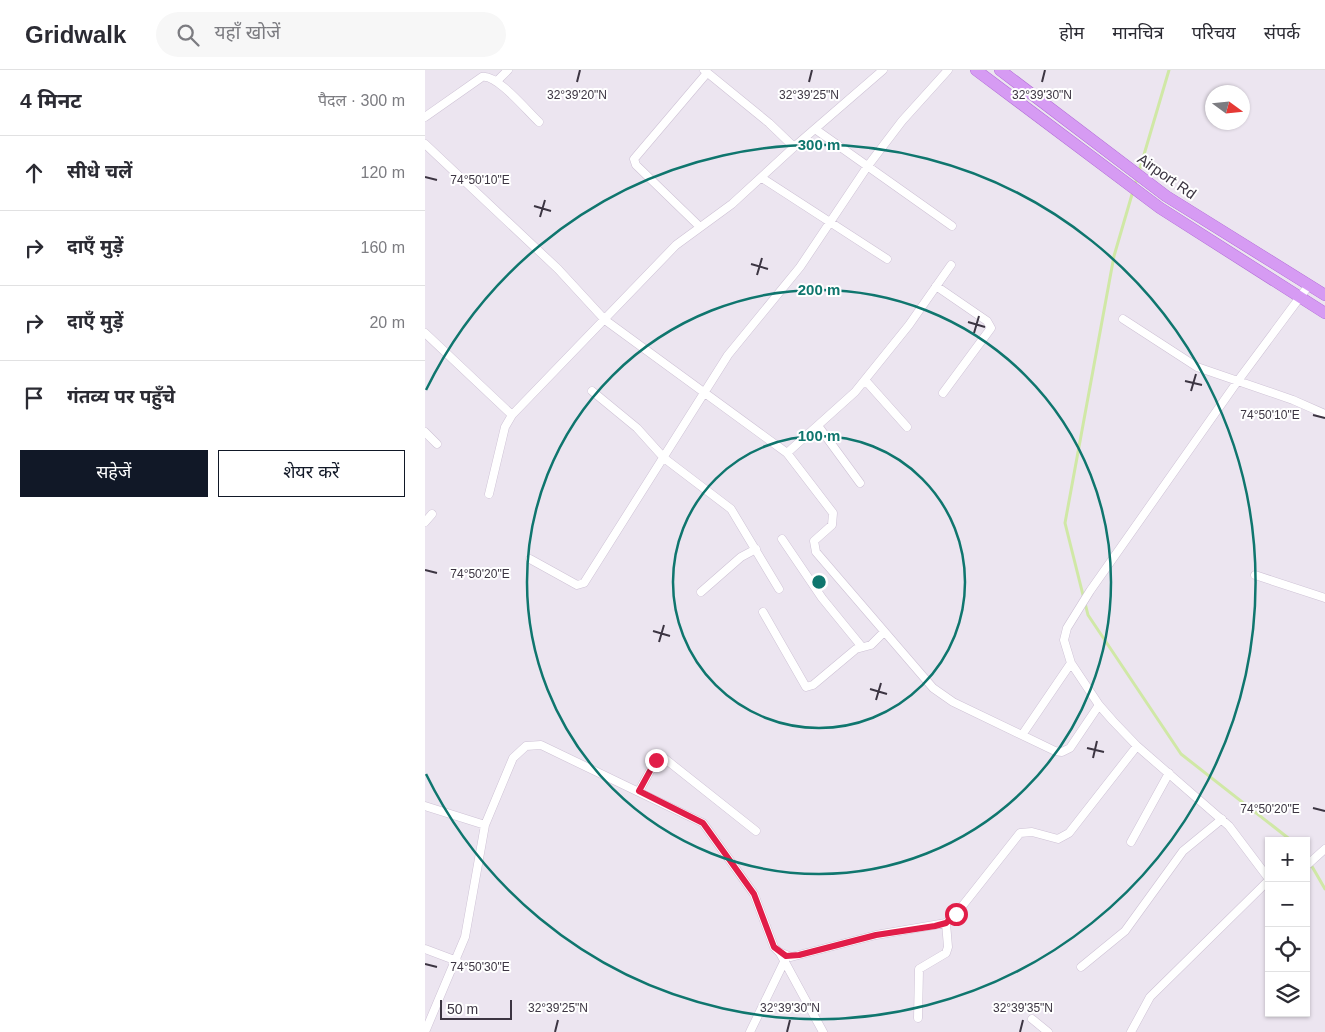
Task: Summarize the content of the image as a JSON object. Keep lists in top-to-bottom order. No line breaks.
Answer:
{"streets":{"main road":["Airport Rd"]},"scale_bar":"50 m","north":"right","page":{"header":"Gridwalk","search":"यहाँ खोजें","nav":["होम","मानचित्र","परिचय","संपर्क"],"heading":["4 मिनट","पैदल · 300 m"],"list":[["सीधे चलें","120 m"],["दाएँ मुड़ें","160 m"],["दाएँ मुड़ें","20 m"],"गंतव्य पर पहुँचे"],"buttons":["सहेजें","शेयर करें"],"map_buttons":["+","−"],"scale":"50 m"},"coordinates":["32°39'20\"N","32°39'25\"N","32°39'30\"N","74°50'10\"E","74°50'20\"E","74°50'30\"E","32°39'35\"N"],"rings":["300 m","200 m","100 m"]}
